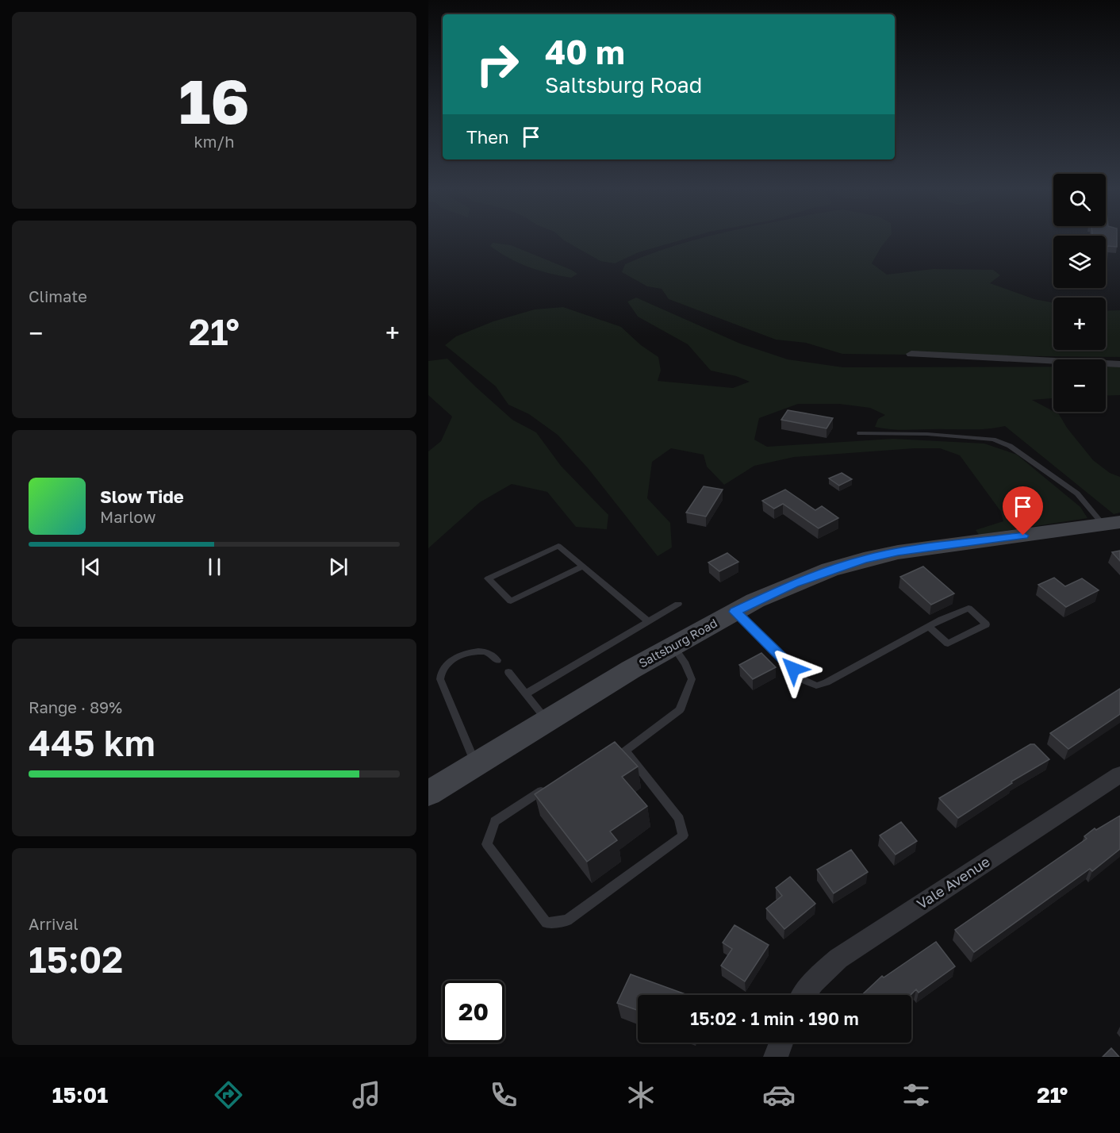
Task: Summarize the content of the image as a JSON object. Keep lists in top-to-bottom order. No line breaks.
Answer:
{"streets":{"main road":["Saltsburg Road"],"street":["Vale Avenue"]},"page":{"tile":[["16","km/h"],"Climate",["Range · 89%","445 km"],["Arrival","15:02"]],"turn":["40 m","Saltsburg Road"],"then":"Then","map_buttons":["+","−"],"heat":["−","21°","+"],"song":["Slow Tide","Marlow"],"limit":"20","trip":"15:02 · 1 min · 190 m","tabs":["15:01","21°"]}}
